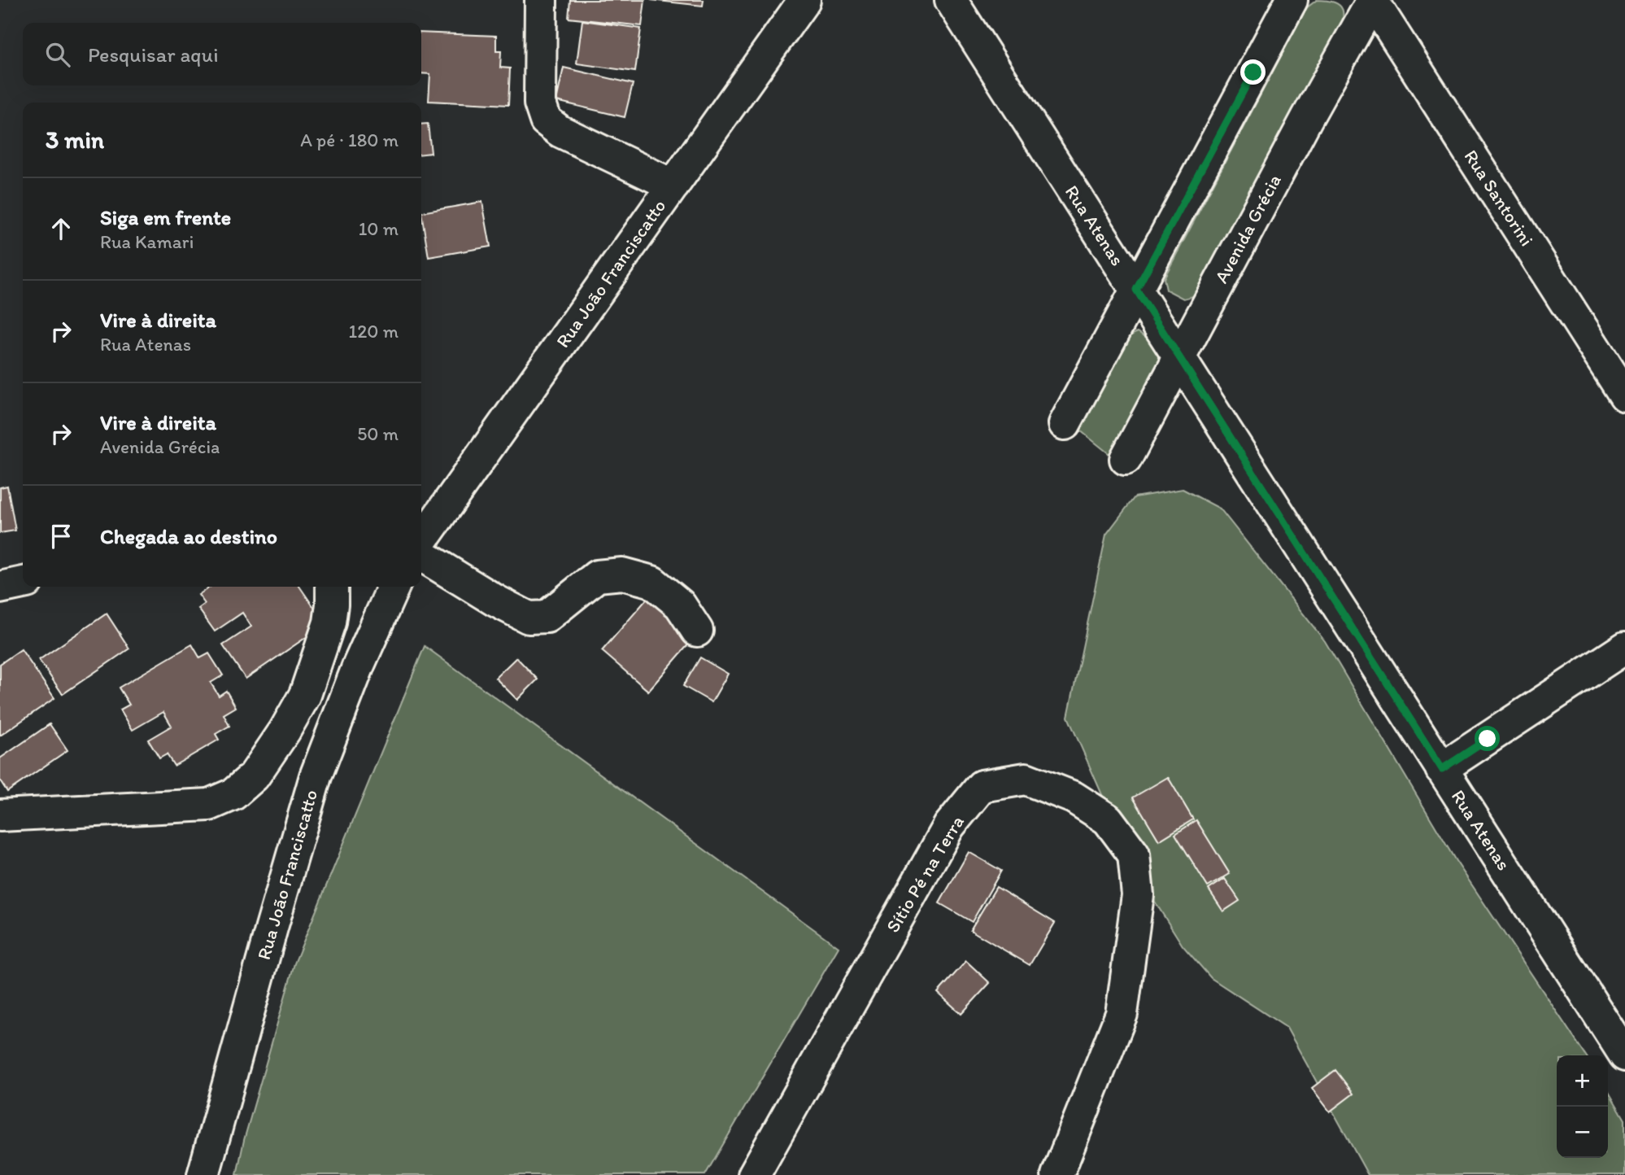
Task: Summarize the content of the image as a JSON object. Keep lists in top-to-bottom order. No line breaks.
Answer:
{"streets":{"street":["Rua Santorini","Rua Atenas","Avenida Grécia","Rua João Franciscatto","Sítio Pé na Terra"]},"crossings":[["Rua Santorini","Avenida Grécia"],["Rua Atenas","Avenida Grécia"]],"page":{"search":"Pesquisar aqui","heading":["3 min","A pé · 180 m"],"list":[["Siga em frente","Rua Kamari","10 m"],["Vire à direita","Rua Atenas","120 m"],["Vire à direita","Avenida Grécia","50 m"],"Chegada ao destino"],"map_buttons":["+","−"]}}
